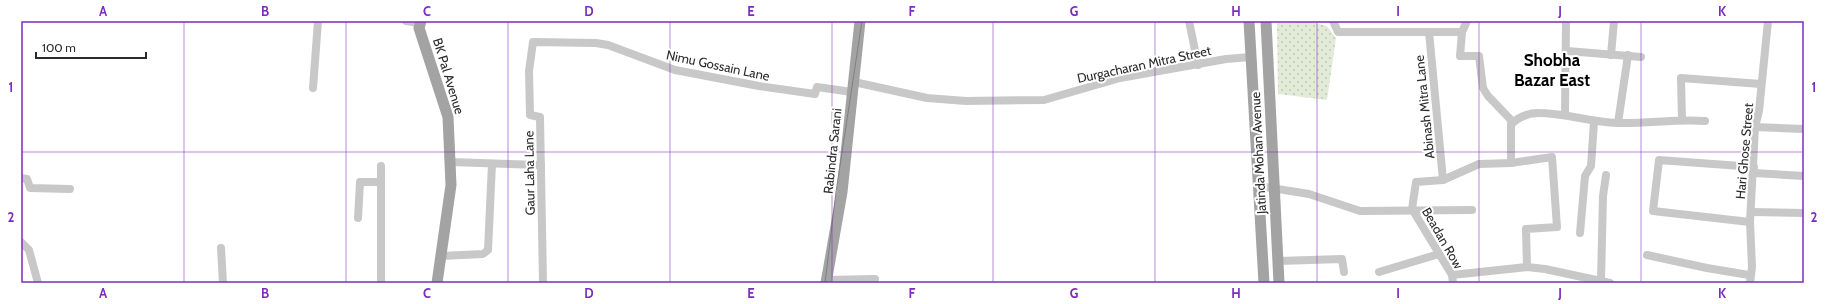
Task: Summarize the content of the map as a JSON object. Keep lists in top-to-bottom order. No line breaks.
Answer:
{"streets":{"main road":["BK Pal Avenue","Rabindra Sarani","Jatinda Mohan Avenue"],"street":["Durgacharan Mitra Street","Nimu Gossain Lane","Abinash Mitra Lane","Hari Ghose Street","Gaur Laha Lane","Beadan Row"]},"crossings":[["Durgacharan Mitra Street","Nimu Gossain Lane"],["Durgacharan Mitra Street","Rabindra Sarani"],["Nimu Gossain Lane","Rabindra Sarani"],["Nimu Gossain Lane","Gaur Laha Lane"],["Abinash Mitra Lane","Beadan Row"]],"districts":["Shobha Bazar East"],"scale_bar":"100 m","grid":{"columns":["A","B","C","D","E","F","G","H","I","J","K"],"rows":["1","2"]}}
